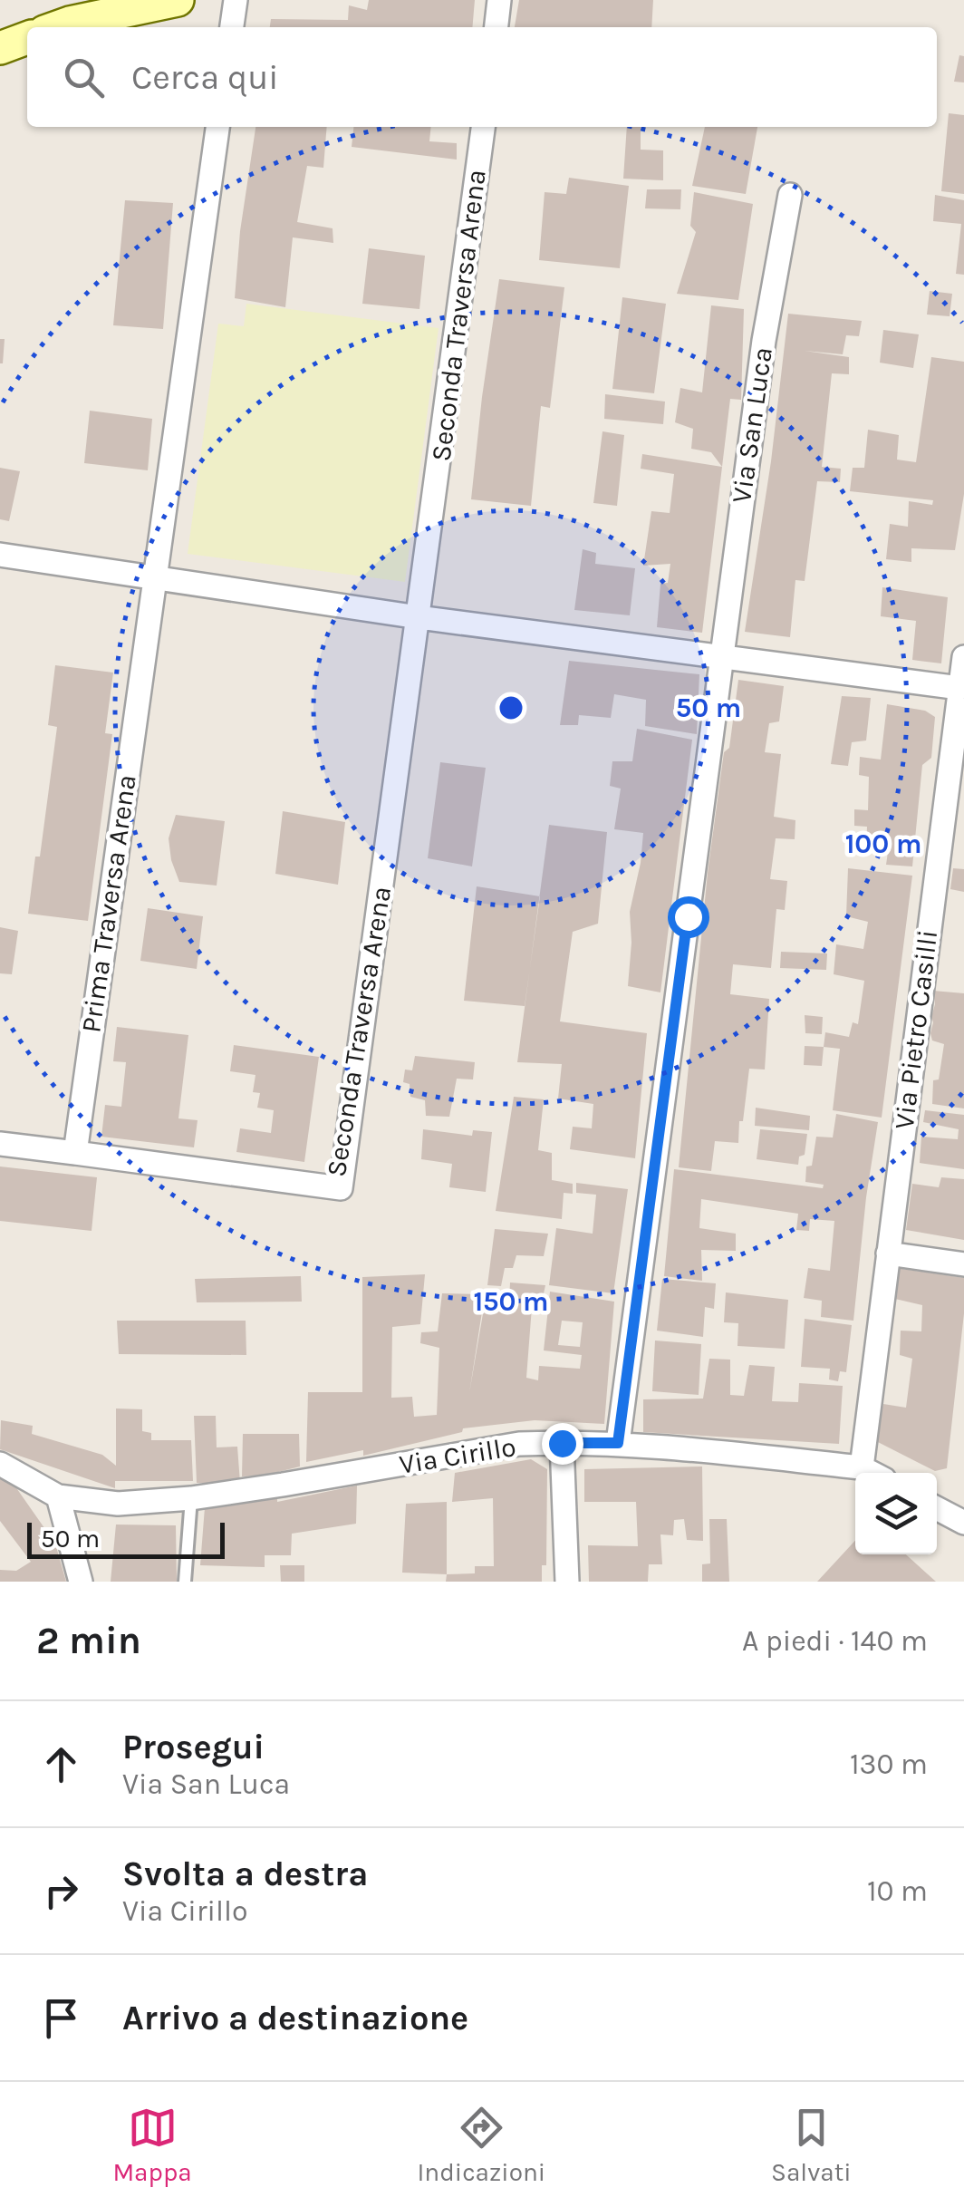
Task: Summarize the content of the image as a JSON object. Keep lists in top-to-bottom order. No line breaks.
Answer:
{"streets":{"street":["Seconda Traversa Arena","Via San Luca","Prima Traversa Arena","Via Pietro Casilli","Via Cirillo"]},"crossings":[["Seconda Traversa Arena","Prima Traversa Arena"],["Via San Luca","Via Cirillo"],["Via Pietro Casilli","Via Cirillo"]],"scale_bar":"50 m","page":{"search":"Cerca qui","scale":"50 m","heading":["2 min","A piedi · 140 m"],"list":[["Prosegui","Via San Luca","130 m"],["Svolta a destra","Via Cirillo","10 m"],"Arrivo a destinazione"],"nav":["Mappa","Indicazioni","Salvati"]},"rings":["50 m","100 m","150 m"]}
